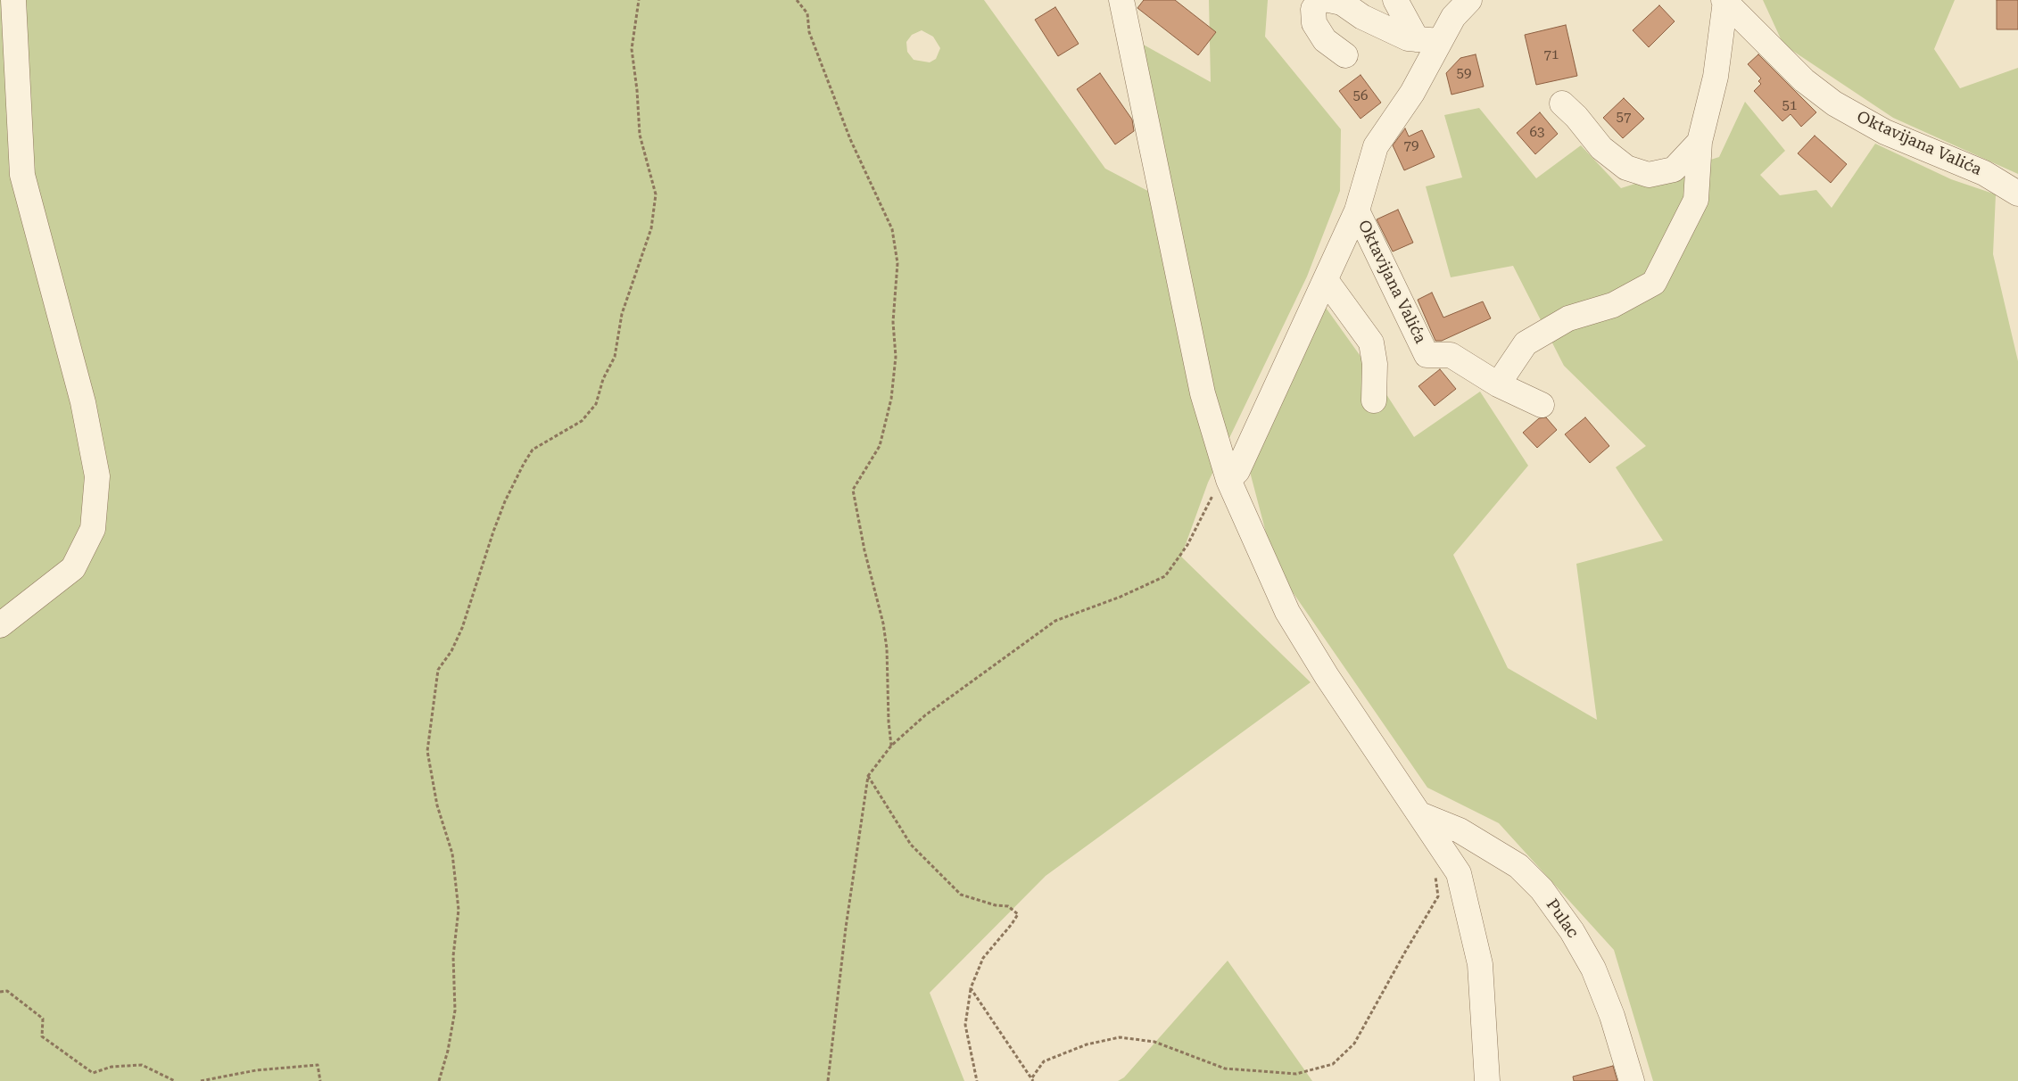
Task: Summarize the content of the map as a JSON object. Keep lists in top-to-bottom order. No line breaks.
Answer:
{"streets":{"street":["Oktavijana Valića","Pulac"]},"house_numbers":["71","59","56","51","57","63","79"]}
